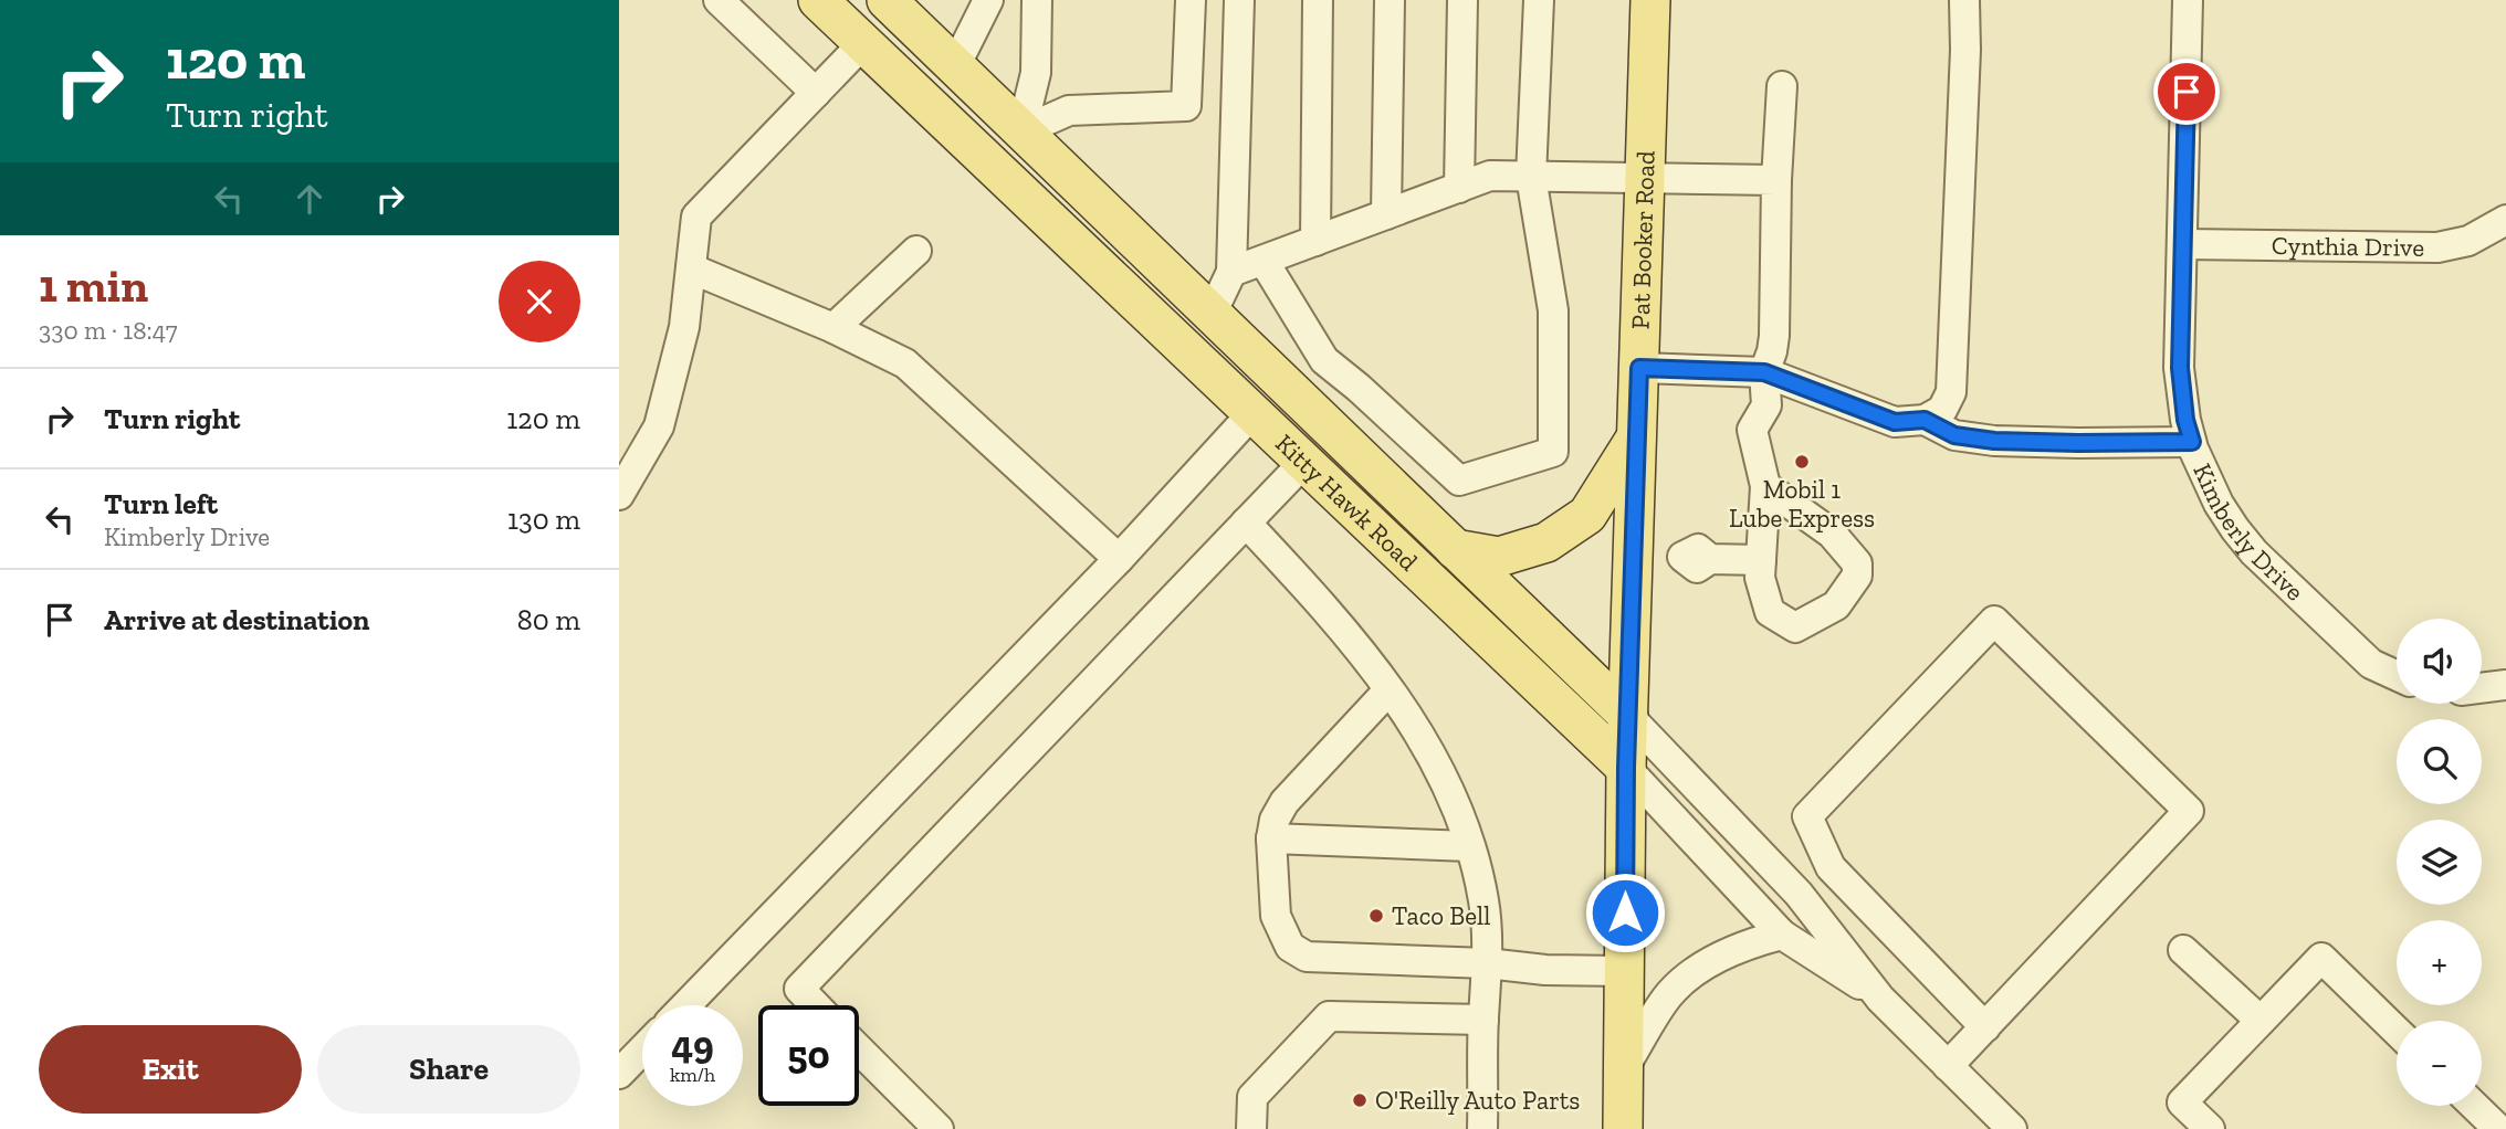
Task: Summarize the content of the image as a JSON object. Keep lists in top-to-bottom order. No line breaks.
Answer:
{"streets":{"main road":["Pat Booker Road","Kitty Hawk Road"],"street":["Cynthia Drive","Kimberly Drive"]},"crossings":[["Pat Booker Road","Kitty Hawk Road"],["Cynthia Drive","Kimberly Drive"]],"places":["Mobil 1 Lube Express","Taco Bell","O'Reilly Auto Parts"],"page":{"turn":["120 m","Turn right"],"heading":["1 min","330 m · 18:47"],"list":[{"name":"Turn right","value":"120 m"},{"name":"Turn left","note":"Kimberly Drive","value":"130 m"},{"name":"Arrive at destination","value":"80 m"}],"map_buttons":["+","−"],"speed":"49 km/h","limit":"50","buttons":["Exit","Share"]}}
